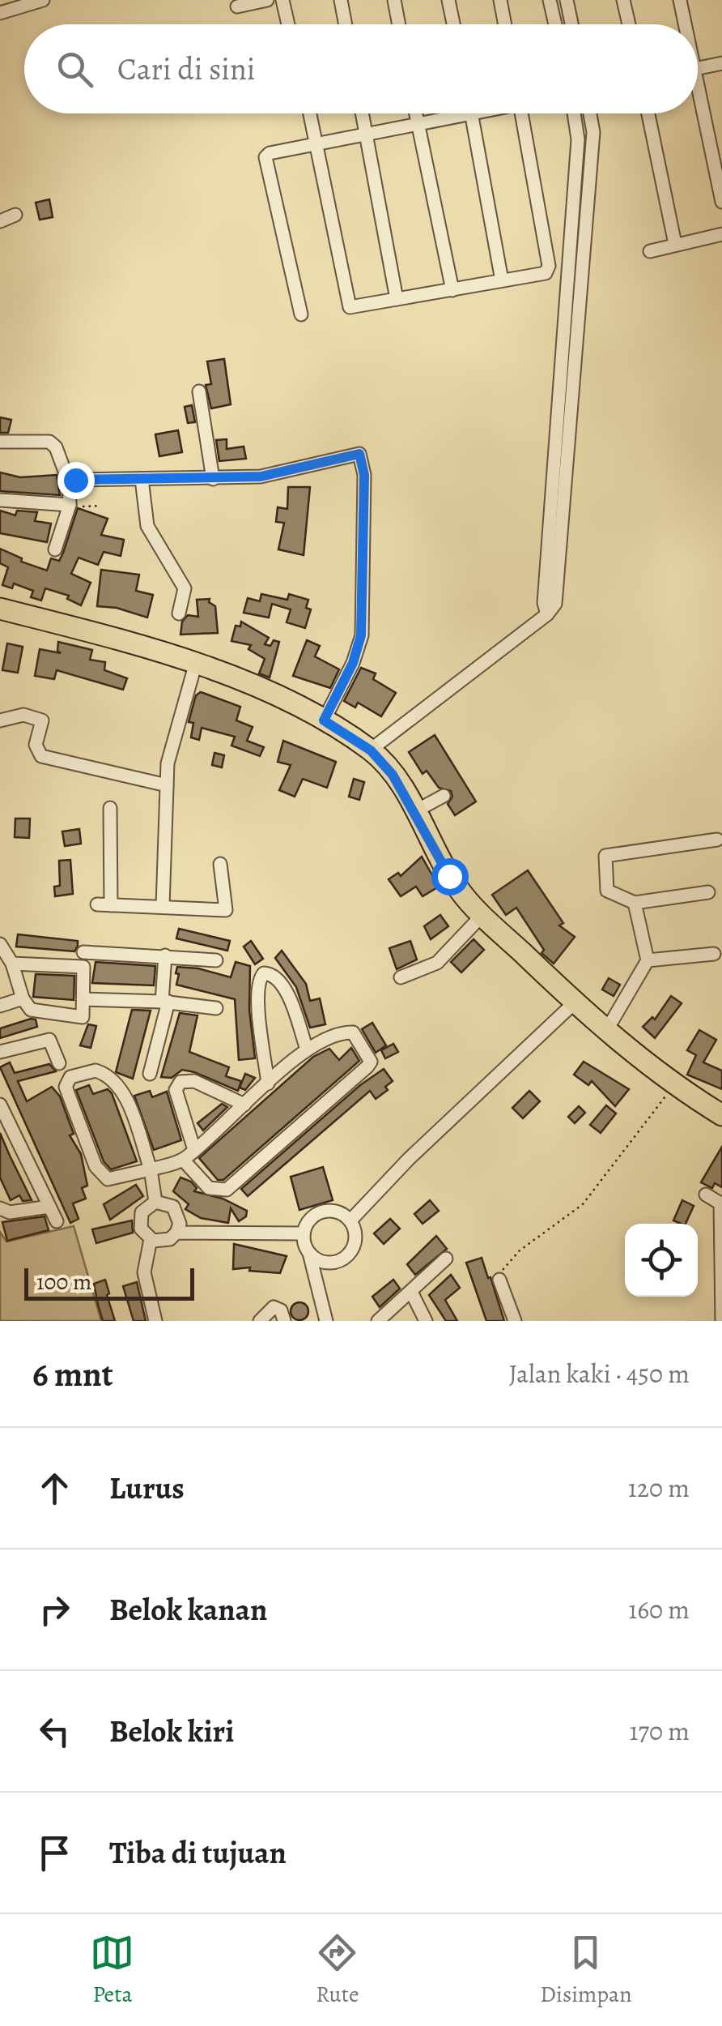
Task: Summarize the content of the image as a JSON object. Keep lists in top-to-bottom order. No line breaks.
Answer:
{"scale_bar":"100 m","page":{"search":"Cari di sini","scale":"100 m","heading":["6 mnt","Jalan kaki · 450 m"],"list":[["Lurus","120 m"],["Belok kanan","160 m"],["Belok kiri","170 m"],"Tiba di tujuan"],"nav":["Peta","Rute","Disimpan"]}}
